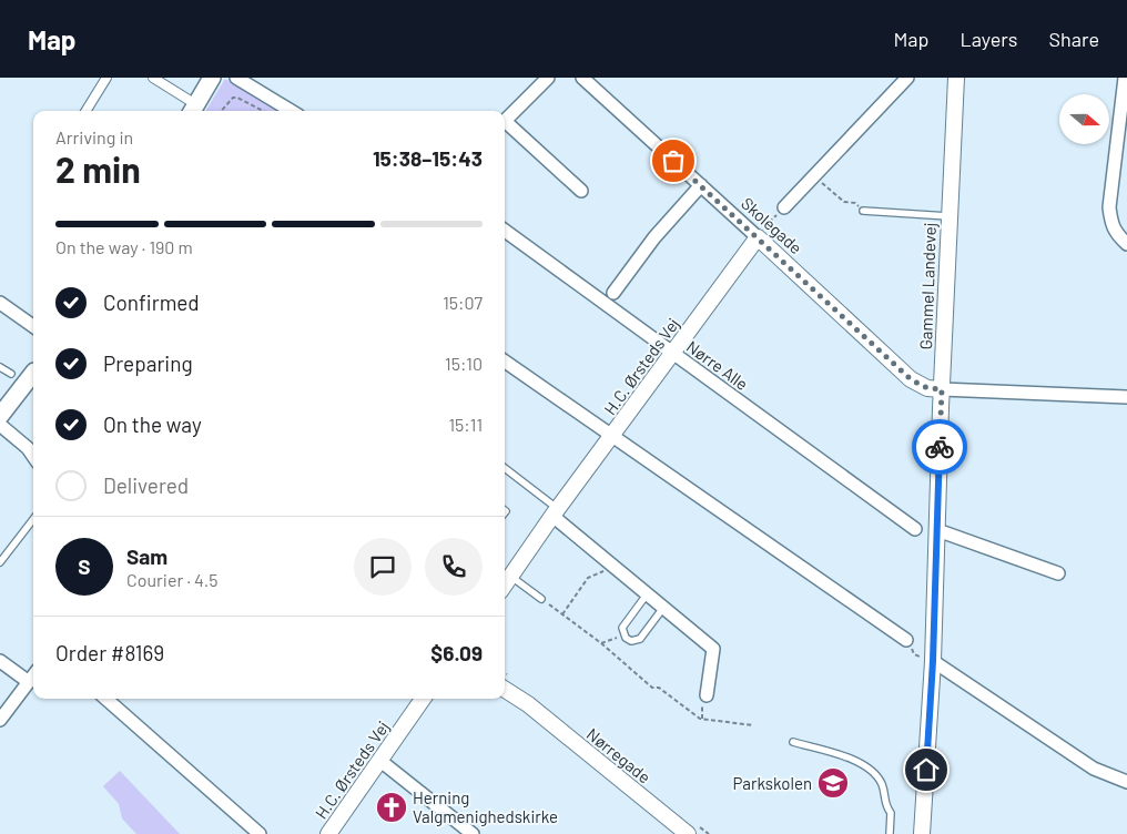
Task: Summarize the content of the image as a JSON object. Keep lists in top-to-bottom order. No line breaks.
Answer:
{"streets":{"street":["Skolegade","Gammel Landevej","Nørre Alle","H.C. Ørsteds Vej","Nørregade"]},"crossings":[["Skolegade","Gammel Landevej"],["Skolegade","H.C. Ørsteds Vej"],["Nørre Alle","H.C. Ørsteds Vej"]],"places":{"school or university":["Parkskolen"],"church":["Herning Valgmenighedskirke"]},"north":"right","page":{"header":"Map","nav":["Map","Layers","Share"],"heading":["2 min","Arriving in","15:38–15:43"],"panel":["Sam","Courier · 4.5","Order #8169","$6.09"],"bar":"On the way · 190 m","list":[["Confirmed","15:07"],["Preparing","15:10"],["On the way","15:11"],"Delivered"],"round":"S"}}
